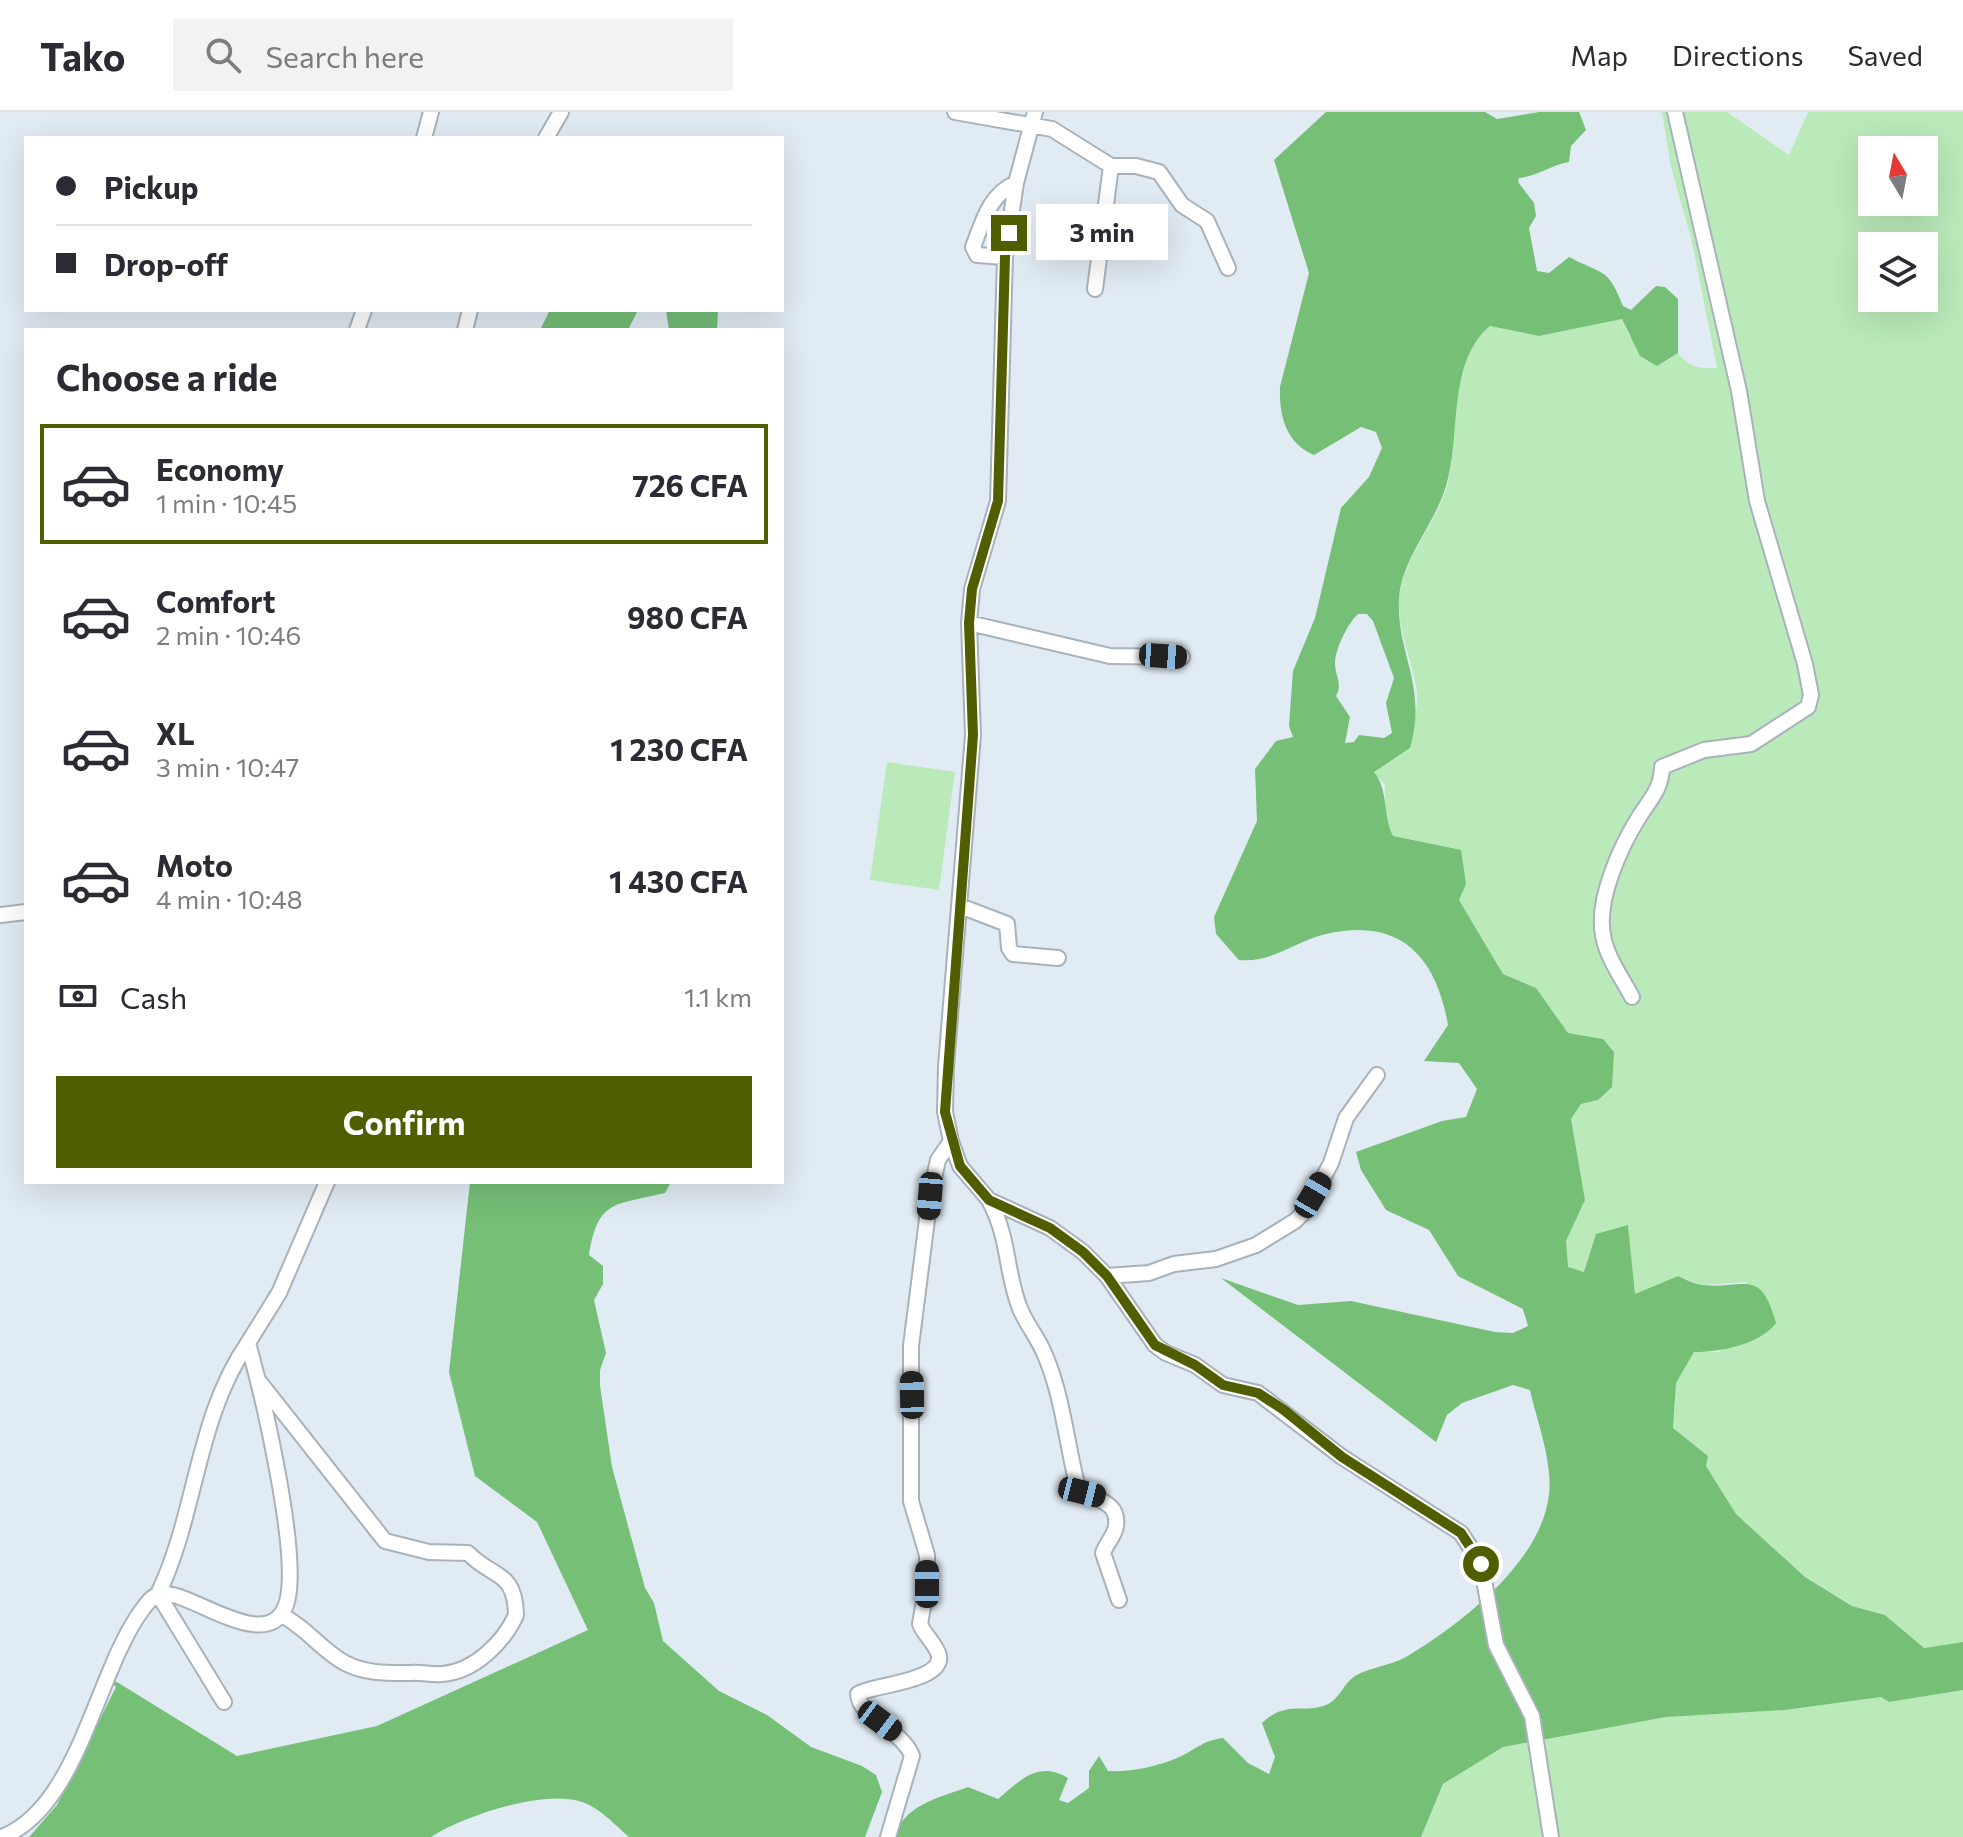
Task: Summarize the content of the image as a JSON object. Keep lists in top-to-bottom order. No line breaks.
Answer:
{"north":"top","page":{"header":"Tako","search":"Search here","nav":["Map","Directions","Saved"],"banner":["Pickup","Drop-off"],"bubble":"3 min","heading":"Choose a ride","list":[{"name":"Economy","note":"1 min · 10:45","value":"726 CFA"},{"name":"Comfort","note":"2 min · 10:46","value":"980 CFA"},{"name":"XL","note":"3 min · 10:47","value":"1 230 CFA"},{"name":"Moto","note":"4 min · 10:48","value":"1 430 CFA"}],"pay":["Cash","1.1 km"],"buttons":"Confirm"}}
